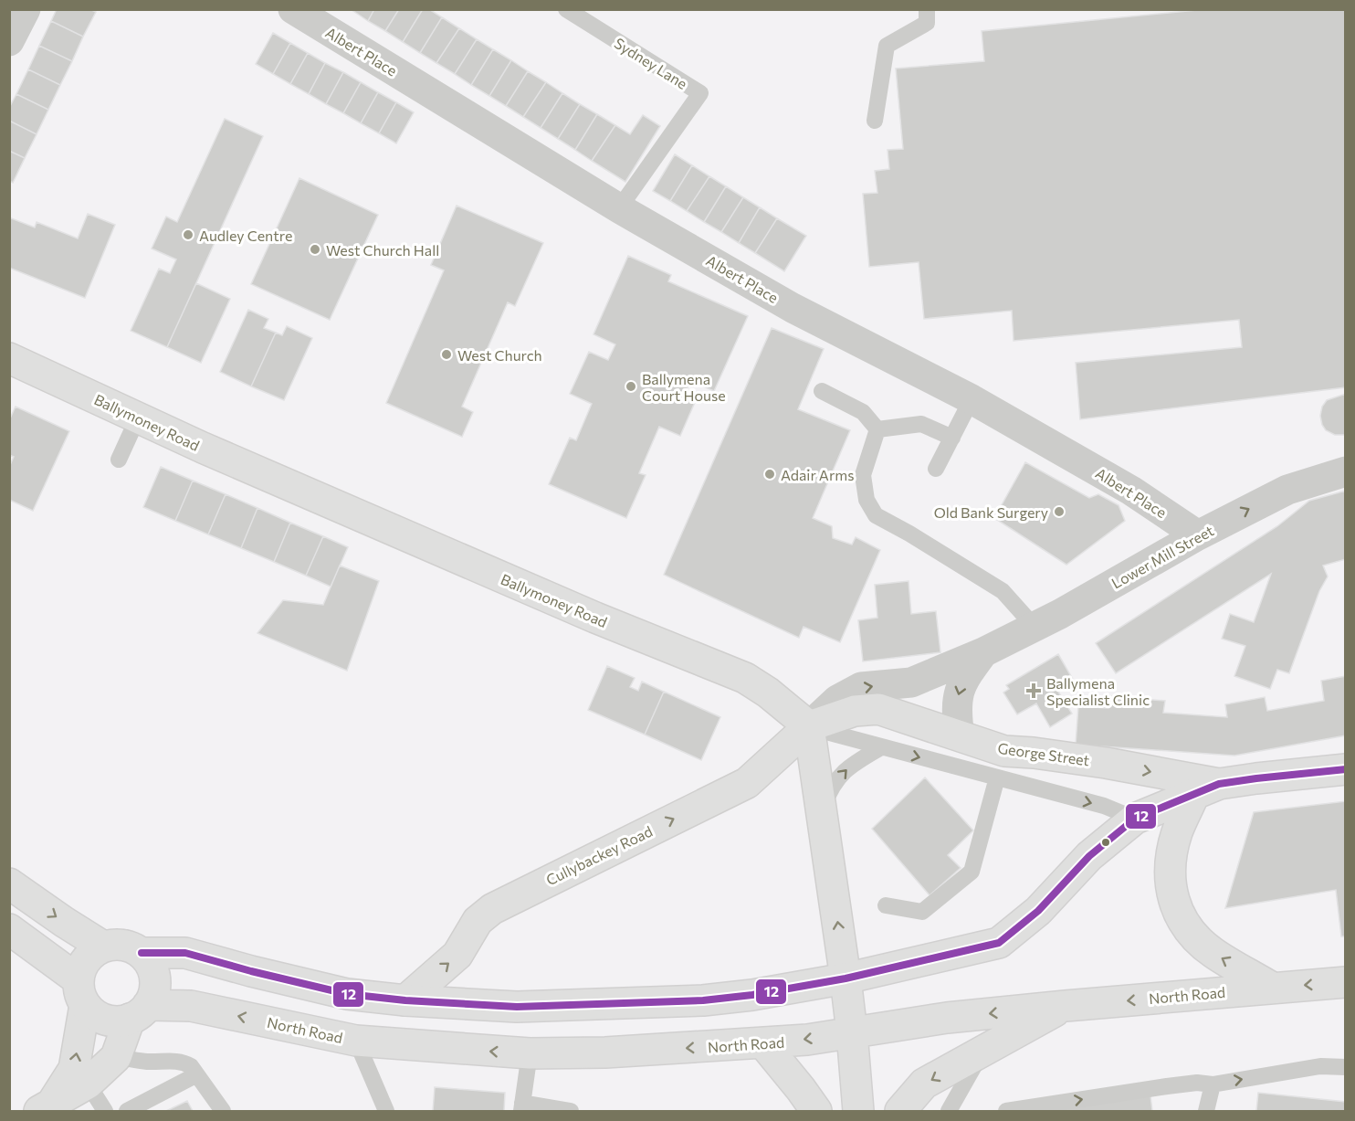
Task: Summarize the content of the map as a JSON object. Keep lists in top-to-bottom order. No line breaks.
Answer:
{"streets":{"main road":["Ballymoney Road","George Street","Cullybackey Road","North Road"],"street":["Albert Place","Lower Mill Street"],"lane":["Sydney Lane"]},"crossings":[["Albert Place","Sydney Lane"],["Albert Place","Lower Mill Street"],["Ballymoney Road","Lower Mill Street"],["Ballymoney Road","George Street"],["Ballymoney Road","Cullybackey Road"],["Lower Mill Street","George Street"],["Lower Mill Street","Cullybackey Road"],["George Street","Cullybackey Road"]],"one_way":["George Street","Cullybackey Road"],"places":{"other":["Audley Centre","West Church Hall","West Church","Ballymena Court House","Adair Arms","Old Bank Surgery"],"health":["Ballymena Specialist Clinic"]},"lines":["transit line 12"]}
